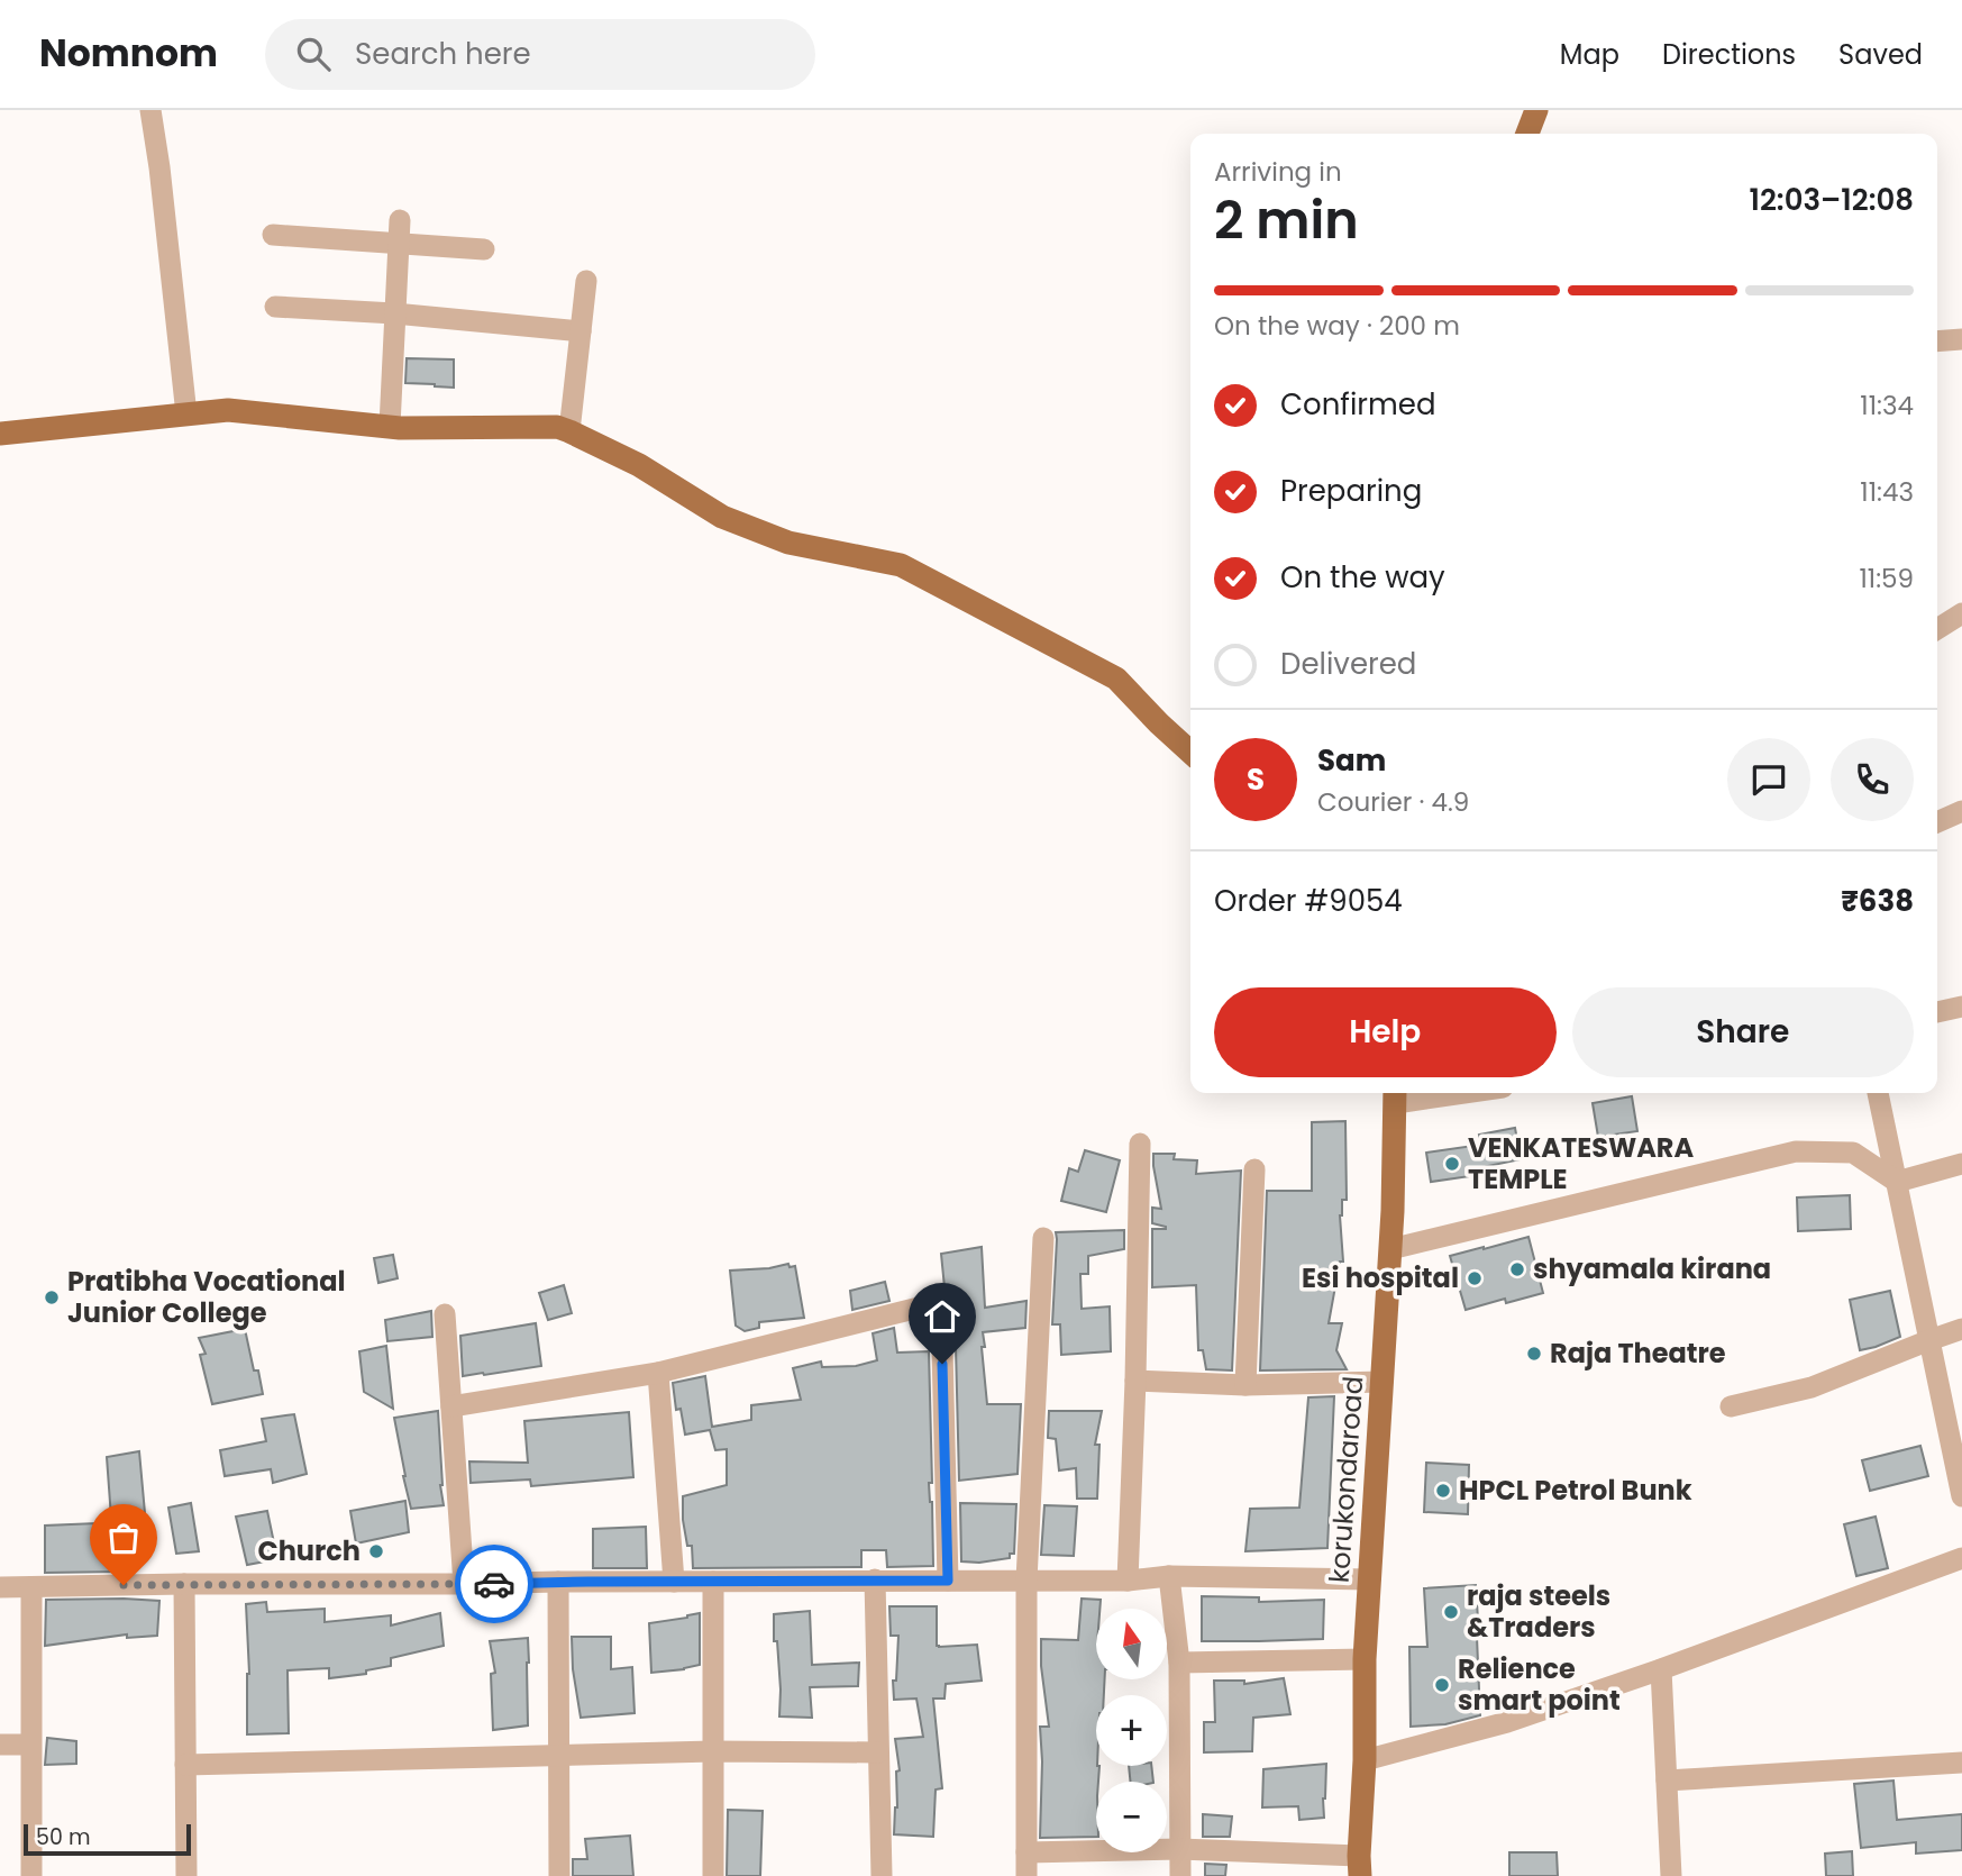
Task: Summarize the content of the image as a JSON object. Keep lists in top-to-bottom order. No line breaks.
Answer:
{"streets":{"main road":["korukondaroad"]},"places":["VENKATESWARA TEMPLE","shyamala kirana","Esi hospital","Pratibha Vocational Junior College","Raja Theatre","HPCL Petrol Bunk","Church","raja steels &Traders","Relience smart point"],"scale_bar":"50 m","north":"top","page":{"header":"Nomnom","search":"Search here","nav":["Map","Directions","Saved"],"heading":["2 min","Arriving in","12:03–12:08"],"panel":["Sam","Courier · 4.9","Order #9054","₹638"],"bar":"On the way · 200 m","list":[["Confirmed","11:34"],["Preparing","11:43"],["On the way","11:59"],"Delivered"],"round":"S","buttons":["Help","Share"],"map_buttons":["+","−"],"scale":"50 m"}}
